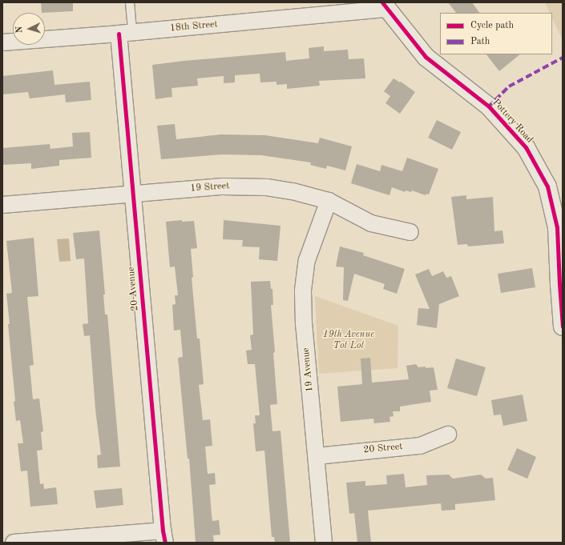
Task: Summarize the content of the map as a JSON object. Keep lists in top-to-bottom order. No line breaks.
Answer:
{"streets":{"street":["18th Street","Pottery Road","19 Street","20 Avenue","19 Avenue","20 Street"]},"crossings":[["18th Street","Pottery Road"],["18th Street","20 Avenue"],["19 Street","20 Avenue"],["19 Street","19 Avenue"],["19 Avenue","20 Street"]],"parks":["19th Avenue Tot Lot"],"legend":["Cycle path","Path"],"north":"left"}
